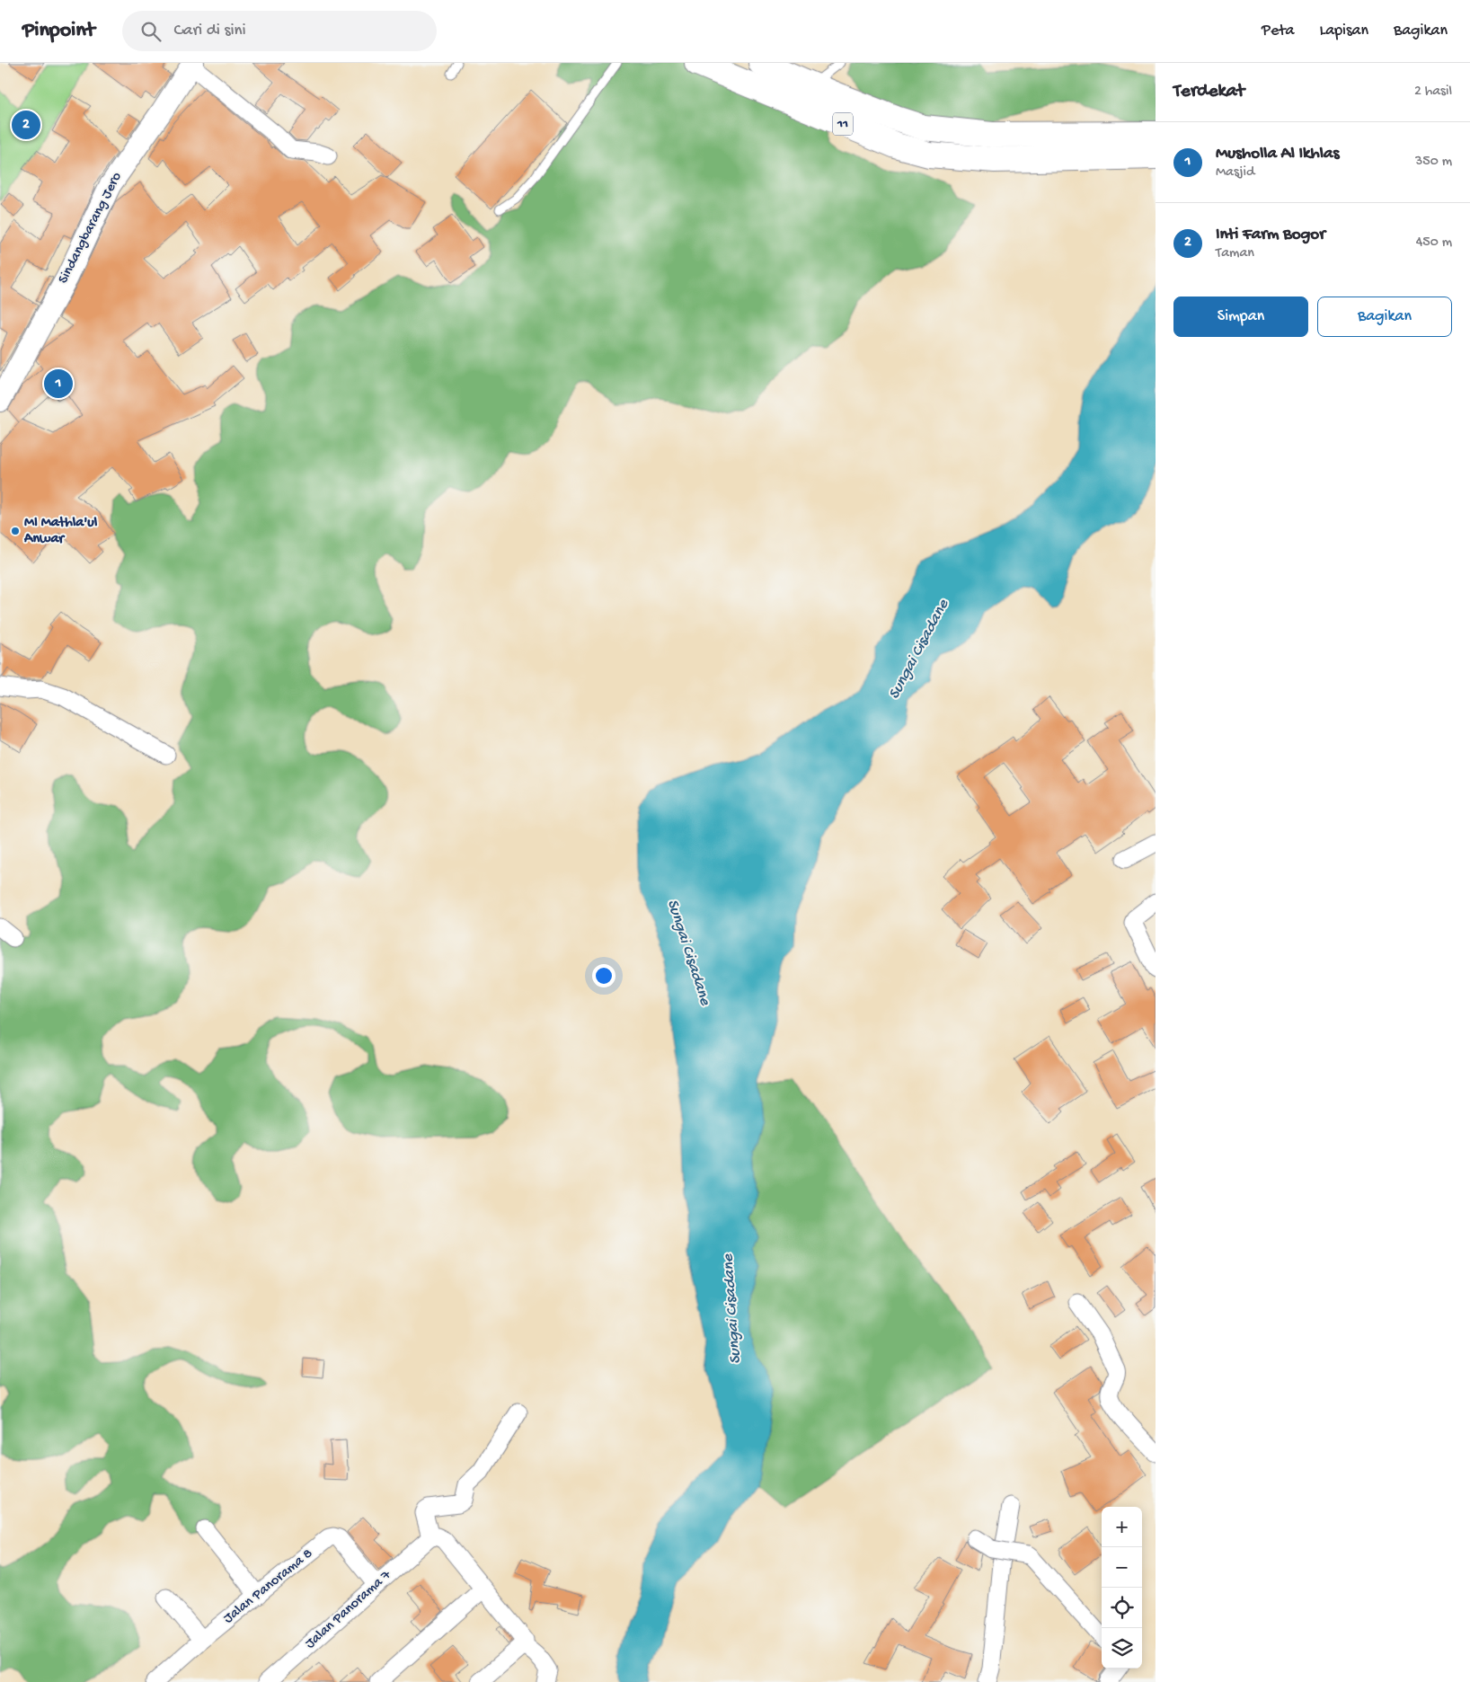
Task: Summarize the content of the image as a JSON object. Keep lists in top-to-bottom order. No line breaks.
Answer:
{"streets":{"highway":["11"],"street":["Sindangbarang Jero","Jalan Panorama 8","Jalan Panorama 7"]},"crossings":[["Jalan Panorama 8","Jalan Panorama 7"]],"water":["Sungai Cisadane"],"places":["MI Mathla'ul Anwar"],"page":{"header":"Pinpoint","search":"Cari di sini","nav":["Peta","Lapisan","Bagikan"],"heading":["Terdekat","2 hasil"],"pins":["2","1"],"list":[{"mark":"1","name":"Musholla Al Ikhlas","note":"Masjid","value":"350 m"},{"mark":"2","name":"Inti Farm Bogor","note":"Taman","value":"450 m"}],"buttons":["Simpan","Bagikan"],"map_buttons":["+","−"]}}
